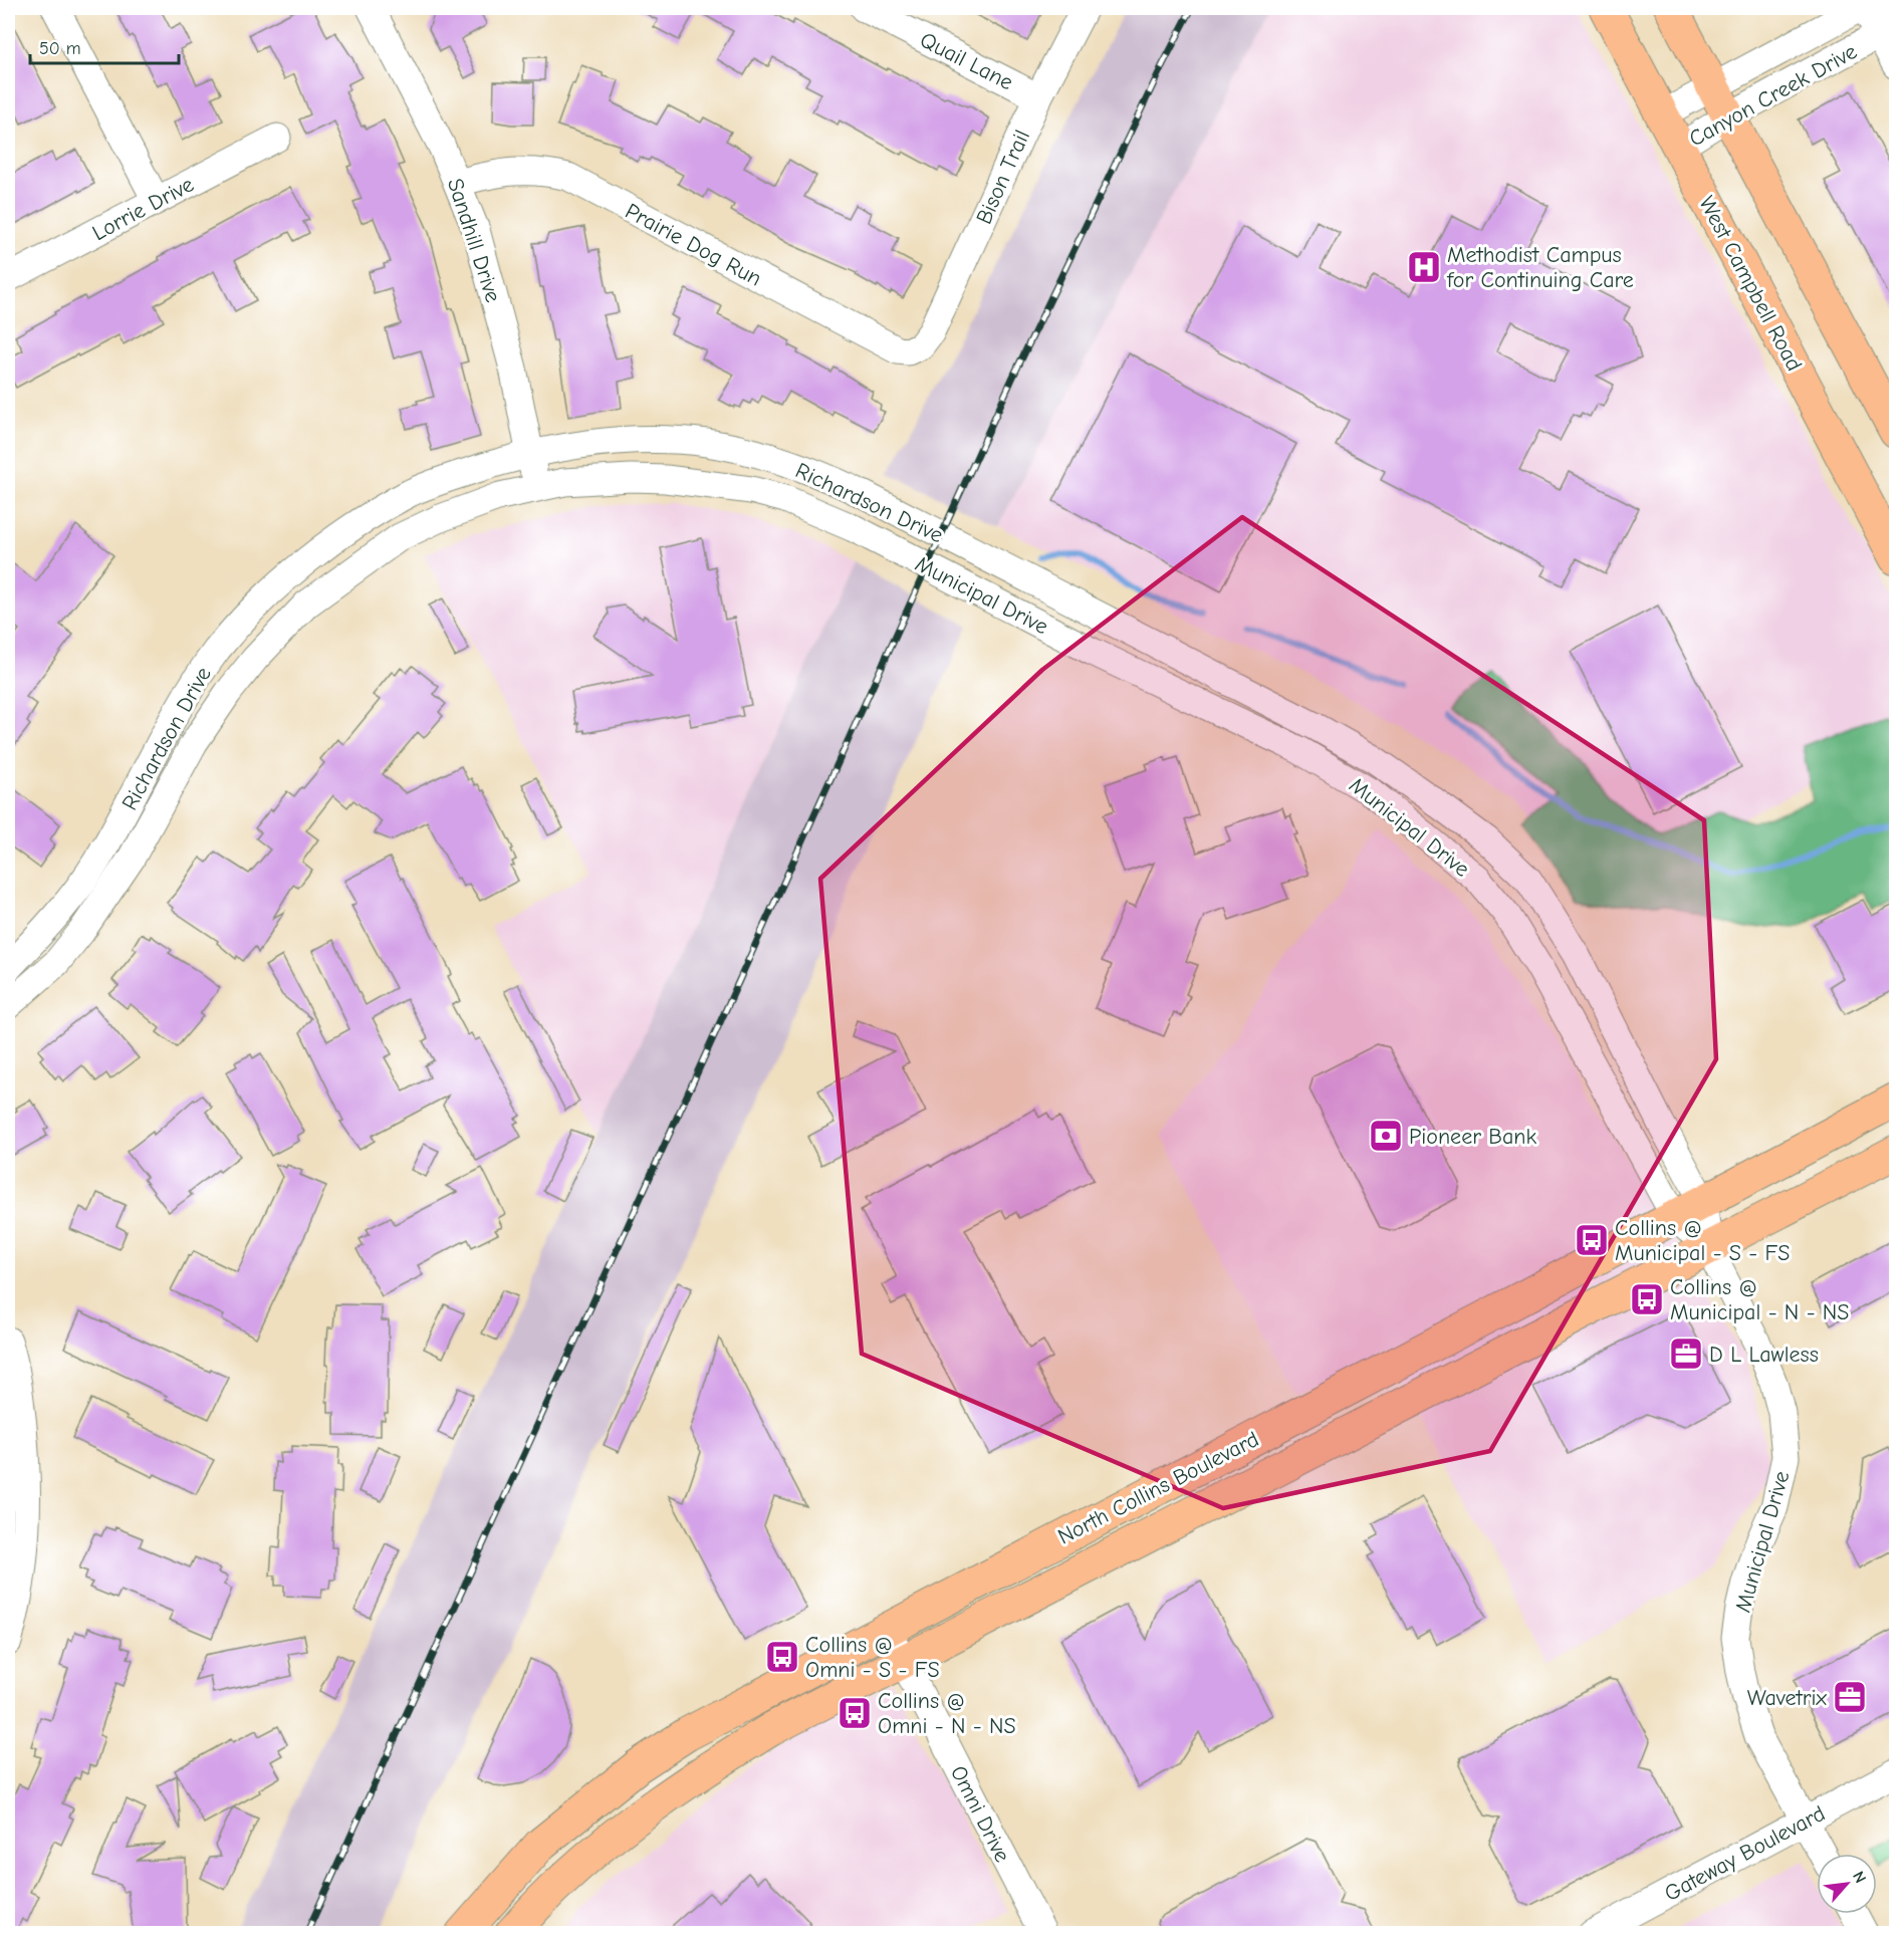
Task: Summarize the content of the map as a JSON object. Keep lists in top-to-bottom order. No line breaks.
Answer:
{"streets":{"main road":["West Campbell Road","North Collins Boulevard"],"street":["Quail Lane","Canyon Creek Drive","Bison Trail","Lorrie Drive","Sandhill Drive","Prairie Dog Run","Richardson Drive","Municipal Drive","Omni Drive","Gateway Boulevard"]},"crossings":[["Quail Lane","Bison Trail"],["Canyon Creek Drive","West Campbell Road"],["Bison Trail","Prairie Dog Run"],["Sandhill Drive","Prairie Dog Run"],["Sandhill Drive","Richardson Drive"],["Richardson Drive","Municipal Drive"],["Municipal Drive","North Collins Boulevard"],["Municipal Drive","Gateway Boulevard"],["North Collins Boulevard","Omni Drive"]],"places":{"hospital":["Methodist Campus for Continuing Care"],"bank":["Pioneer Bank"],"bus stop":["Collins @ Municipal - S - FS","Collins @ Municipal - N - NS","Collins @ Omni - S - FS","Collins @ Omni - N - NS"],"office":["D L Lawless","Wavetrix"]},"scale_bar":"50 m","north":"top right"}
